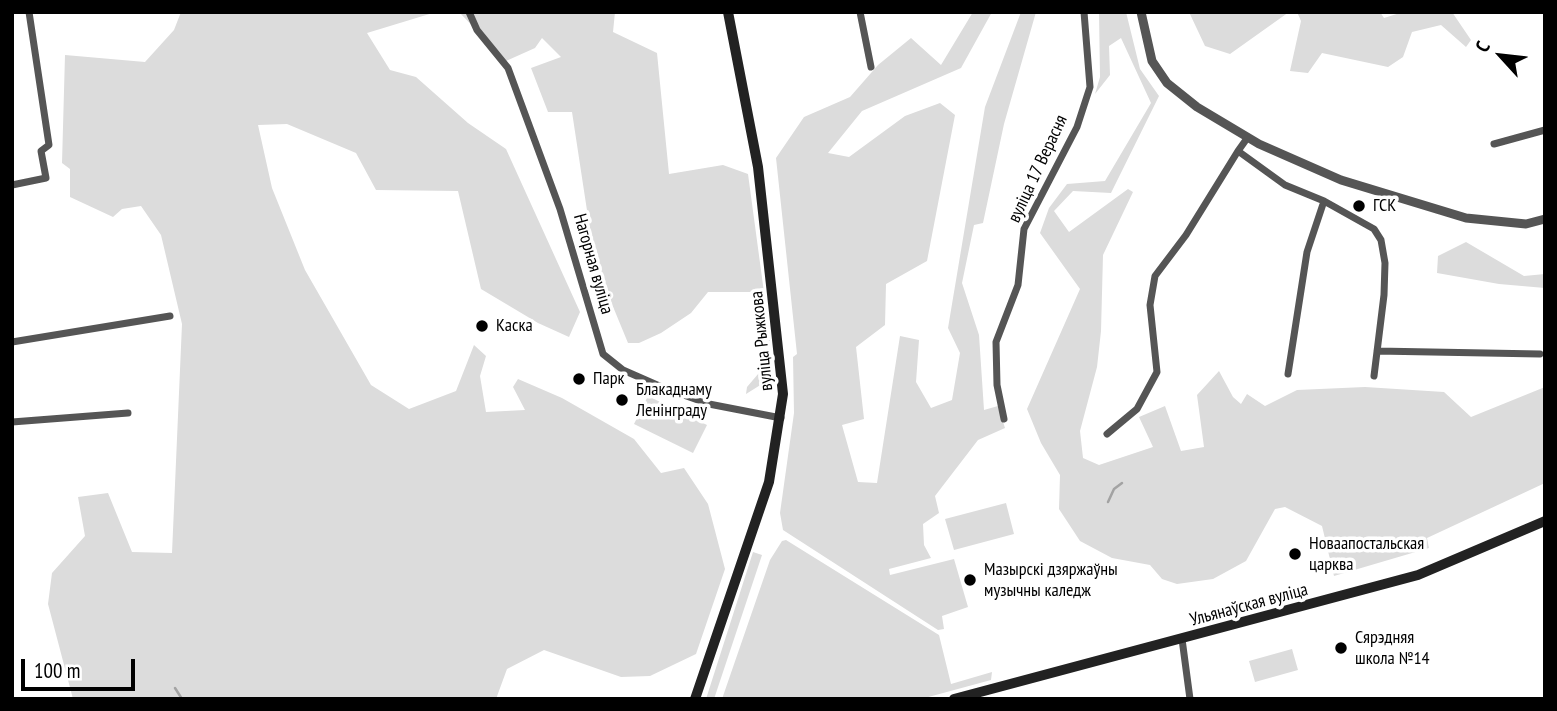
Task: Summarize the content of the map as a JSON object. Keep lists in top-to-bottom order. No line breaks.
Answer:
{"streets":{"main road":["вуліца Рыжкова","Ульянаўская вуліца"],"street":["вуліца 17 Верасня","Нагорная вуліца"]},"crossings":[["Нагорная вуліца","вуліца Рыжкова"]],"places":["ГСК","Каска","Парк","Блакаднаму Ленінграду","Новаапостальская царква","Мазырскі дзяржаўны музычны каледж","Сярэдняя школа №14"],"scale_bar":"100 m","north":"top left"}
